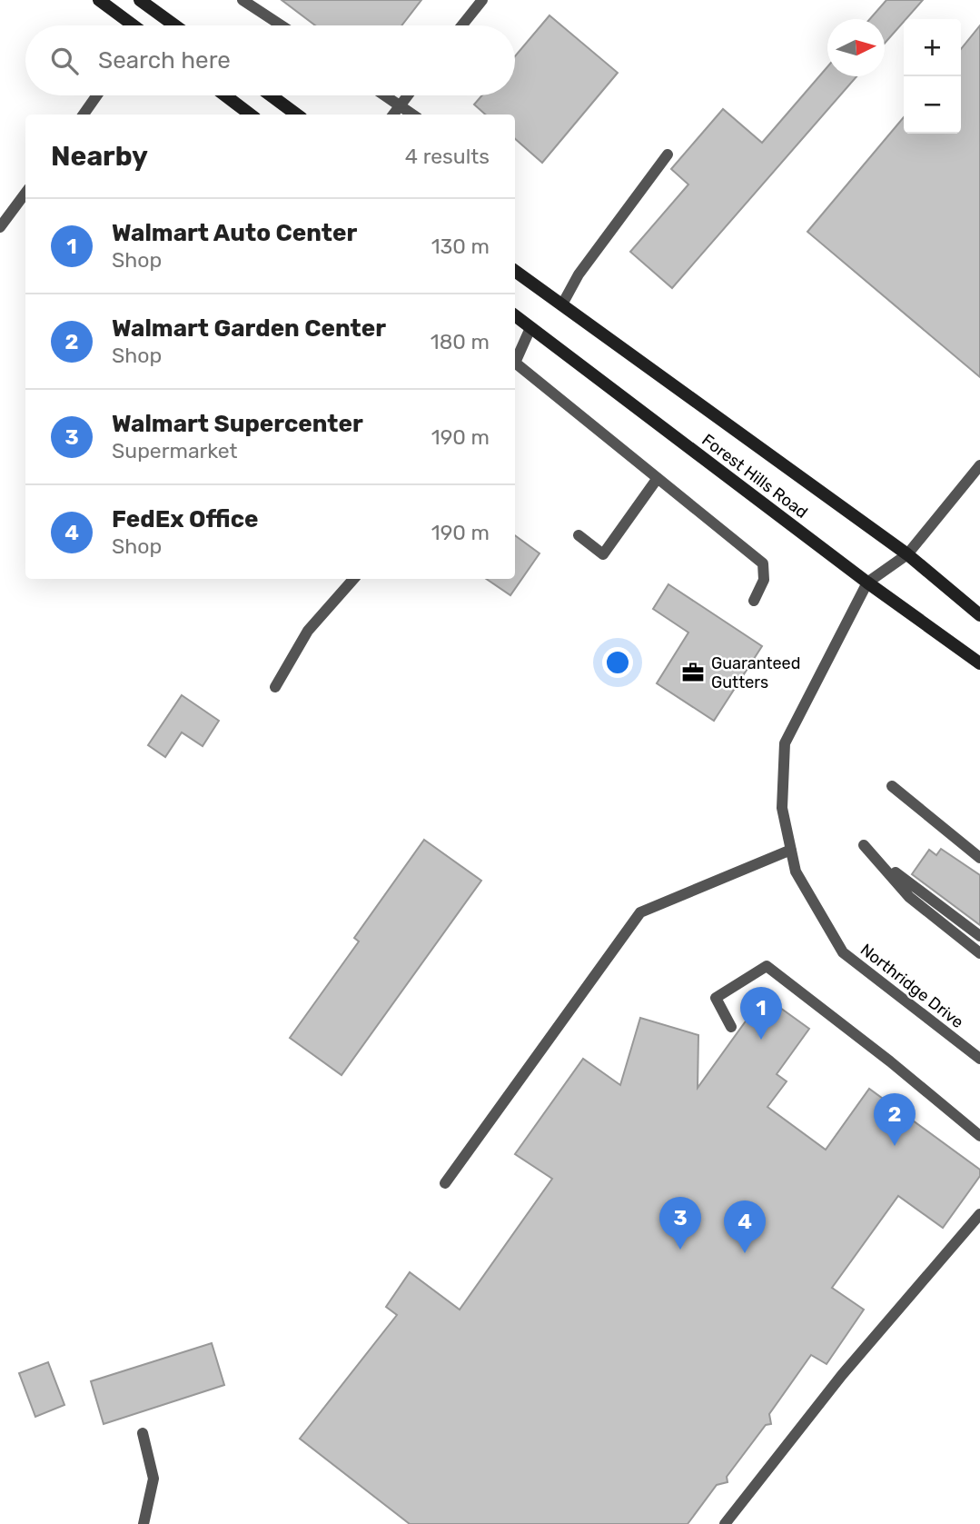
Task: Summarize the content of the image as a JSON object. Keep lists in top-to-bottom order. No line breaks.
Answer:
{"streets":{"street":["Forest Hills Road"],"lane":["Northridge Drive"]},"crossings":[["Forest Hills Road","Northridge Drive"]],"places":{"office":["Guaranteed Gutters"]},"north":"right","page":{"map_buttons":["+","−"],"search":"Search here","heading":["Nearby","4 results"],"list":[{"mark":"1","name":"Walmart Auto Center","note":"Shop","value":"130 m"},{"mark":"2","name":"Walmart Garden Center","note":"Shop","value":"180 m"},{"mark":"3","name":"Walmart Supercenter","note":"Supermarket","value":"190 m"},{"mark":"4","name":"FedEx Office","note":"Shop","value":"190 m"}],"pins":["1","2","3","4"]}}
